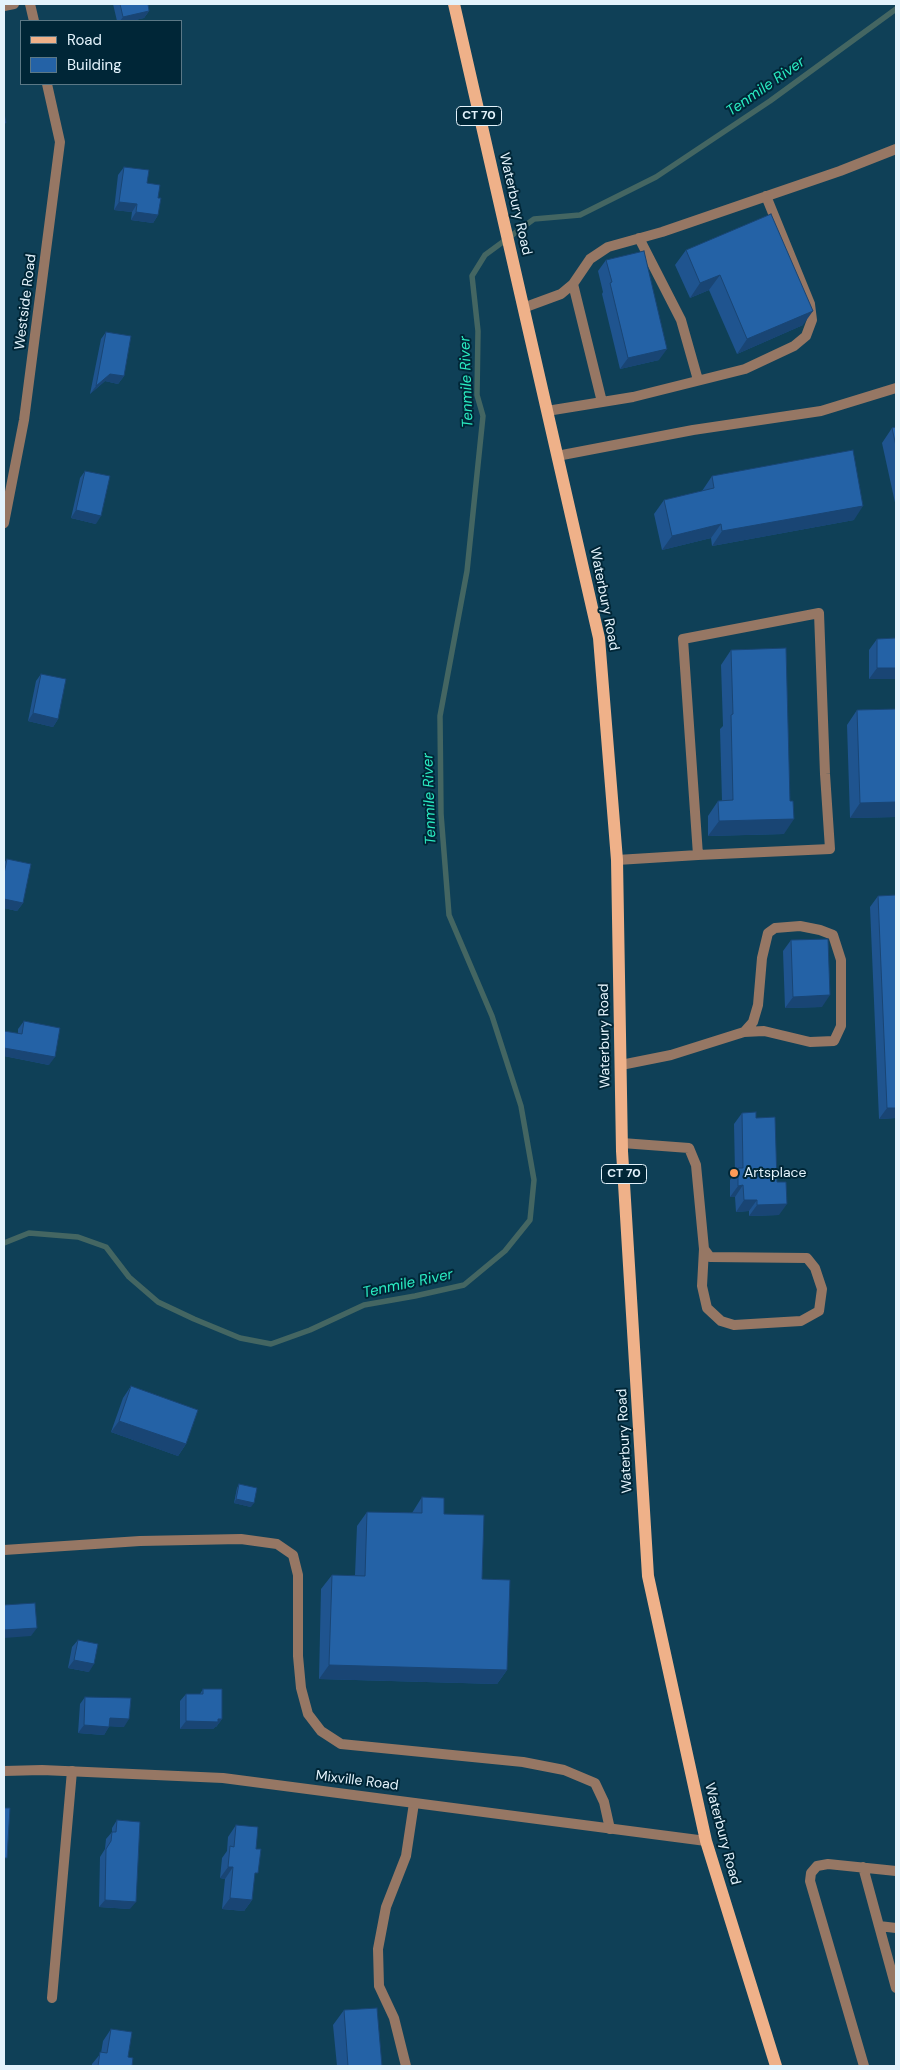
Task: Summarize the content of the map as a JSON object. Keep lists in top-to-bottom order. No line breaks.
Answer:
{"streets":{"main road":["CT 70","Waterbury Road"],"street":["Westside Road","Mixville Road"]},"crossings":[["Waterbury Road","Mixville Road"]],"water":["Tenmile River"],"places":["Artsplace"],"legend":["Road","Building"]}
